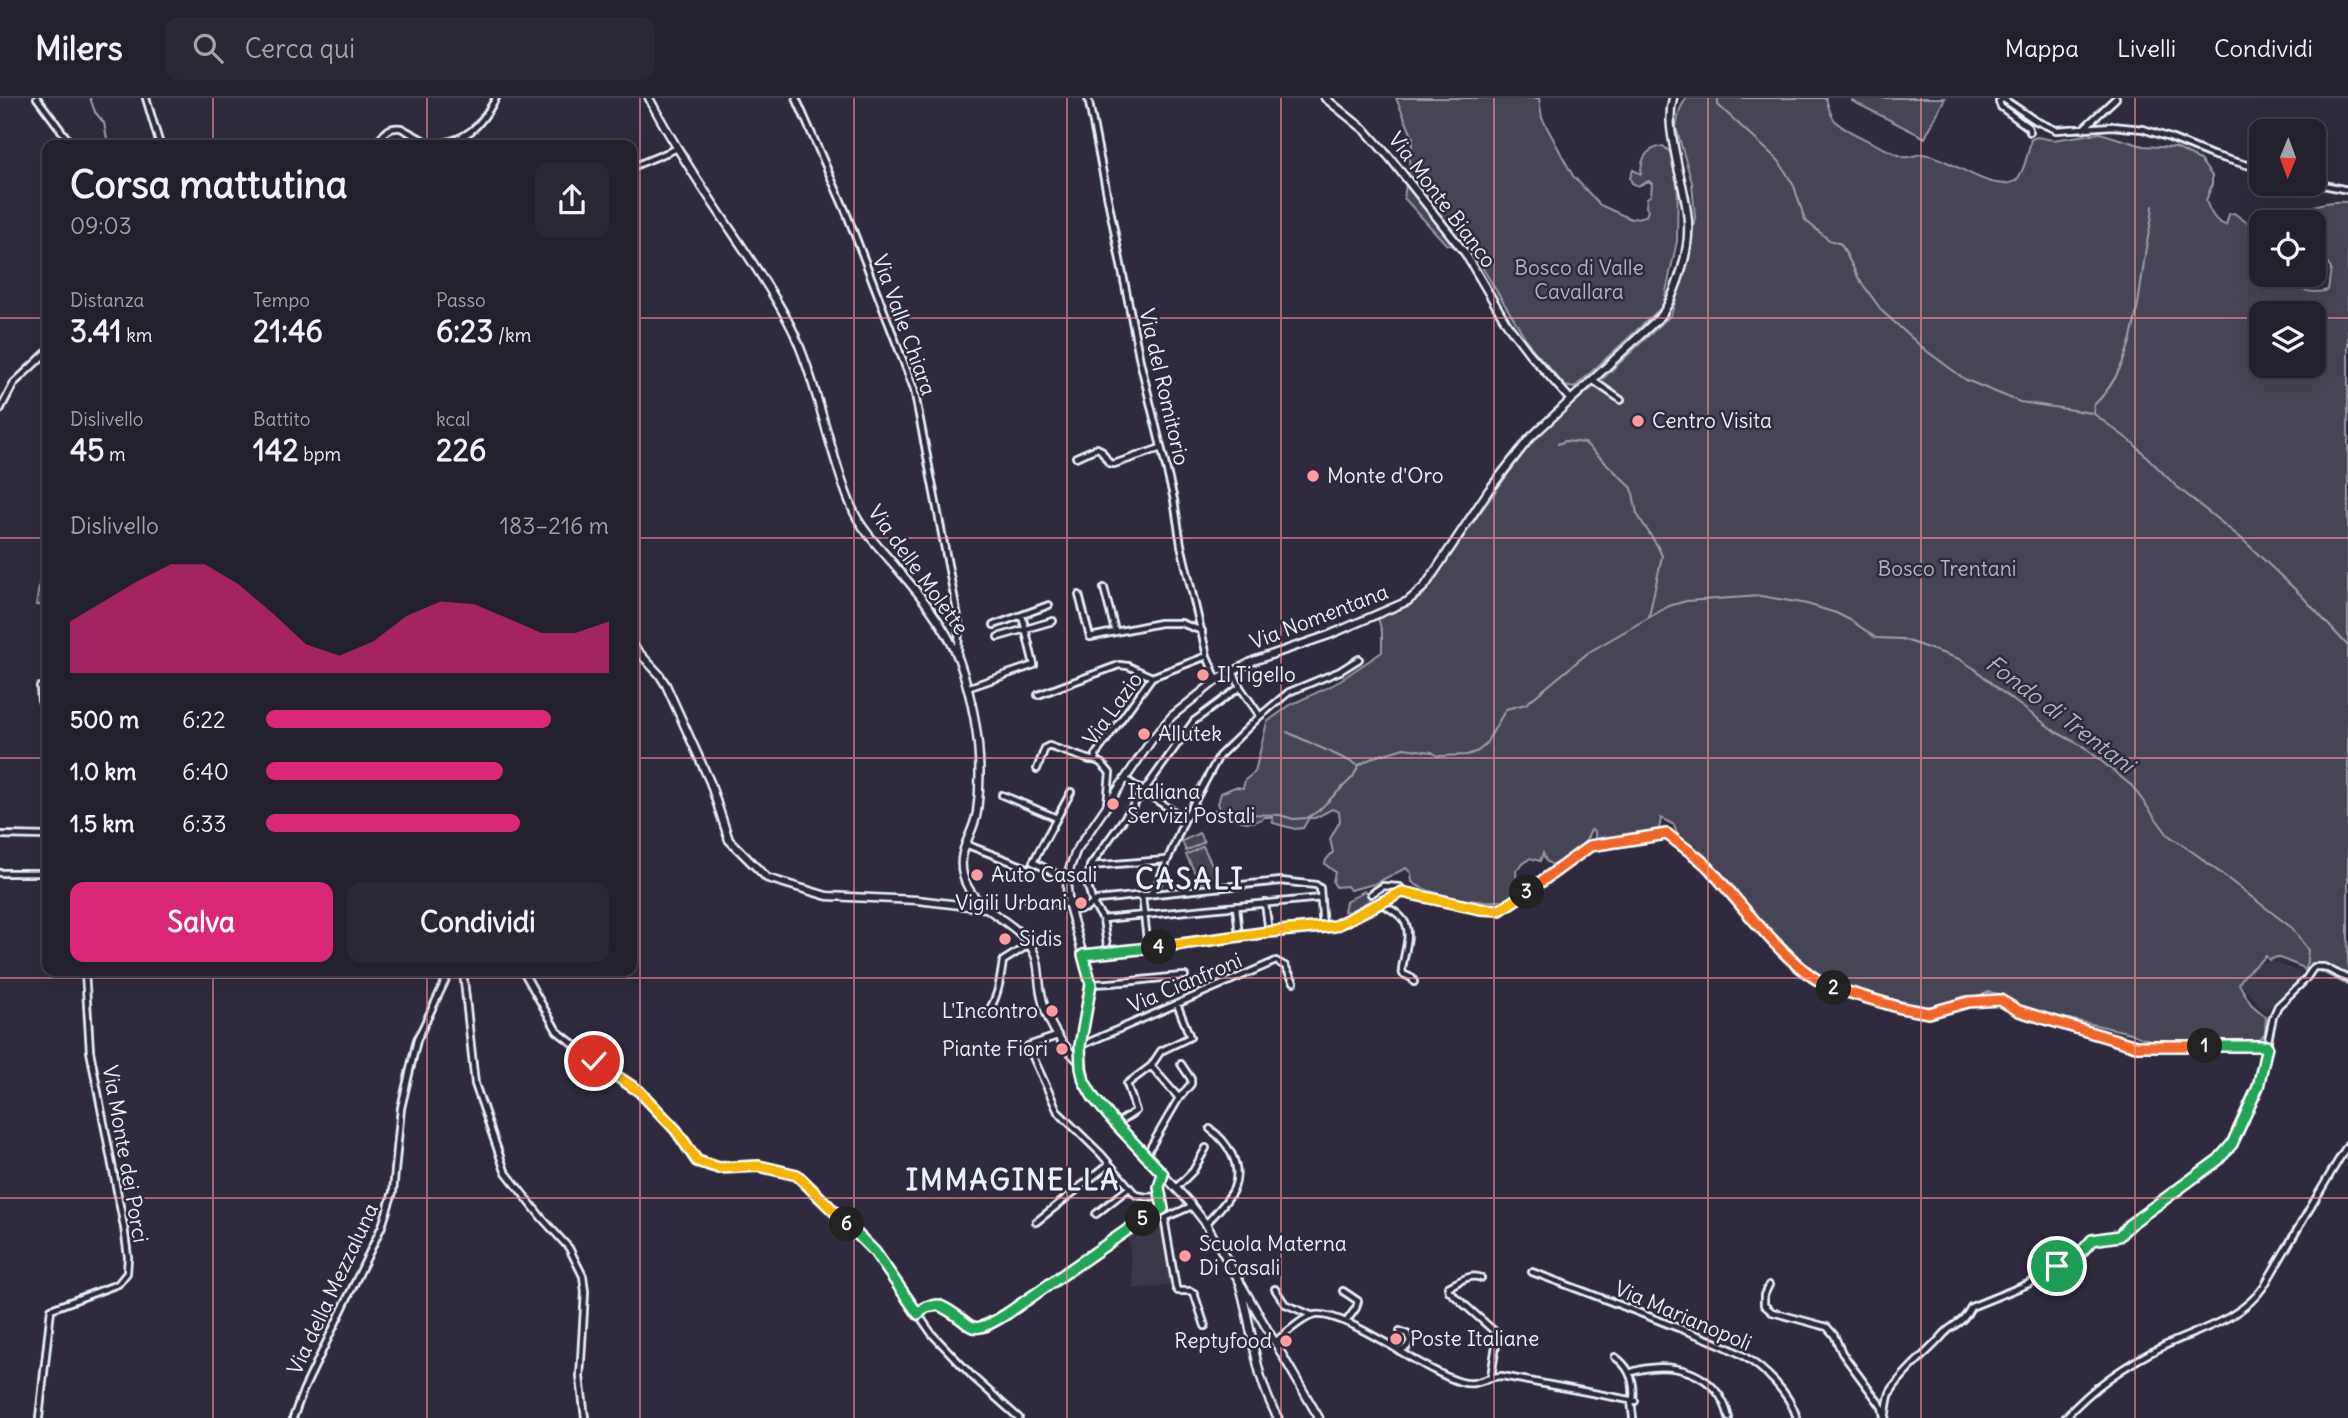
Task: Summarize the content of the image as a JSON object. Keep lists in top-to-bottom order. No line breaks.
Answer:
{"streets":{"main road":["Via Monte Bianco","Via delle Molette","Via Nomentana"],"street":["Via Valle Chiara","Via del Romitorio","Via Lazio","Via Cianfroni","Via Monte dei Porci","Via della Mezzaluna","Via Marianopoli"]},"crossings":[["Via Monte Bianco","Via Nomentana"],["Via Valle Chiara","Via delle Molette"],["Via del Romitorio","Via Nomentana"],["Via del Romitorio","Via Lazio"],["Via Nomentana","Via Lazio"],["Via Nomentana","Via Cianfroni"]],"districts":["CASALI","IMMAGINELLA"],"water":["Fondo di Trentani"],"parks":["Bosco di Valle Cavallara","Bosco Trentani"],"places":["Centro Visita","Monte d'Oro","Il Tigello","Allutek","Italiana Servizi Postali","Auto Casali","Vigili Urbani","Sidis","L'Incontro","Piante Fiori","Scuola Materna Di Casali","Poste Italiane","Reptyfood"],"north":"bottom","page":{"header":"Milers","search":"Cerca qui","nav":["Mappa","Livelli","Condividi"],"heading":["Corsa mattutina","09:03"],"stats":[["Distanza","3.41 km"],["Tempo","21:46"],["Passo","6:23 /km"],["Dislivello","45 m"],["Battito","142 bpm"],["kcal","226"]],"chart":["Dislivello","183–216 m"],"list":[{"name":"500 m","note":"6:22"},{"name":"1.0 km","note":"6:40"},{"name":"1.5 km","note":"6:33"}],"buttons":["Salva","Condividi"],"pins":["3","4","2","1","5","6"]}}
